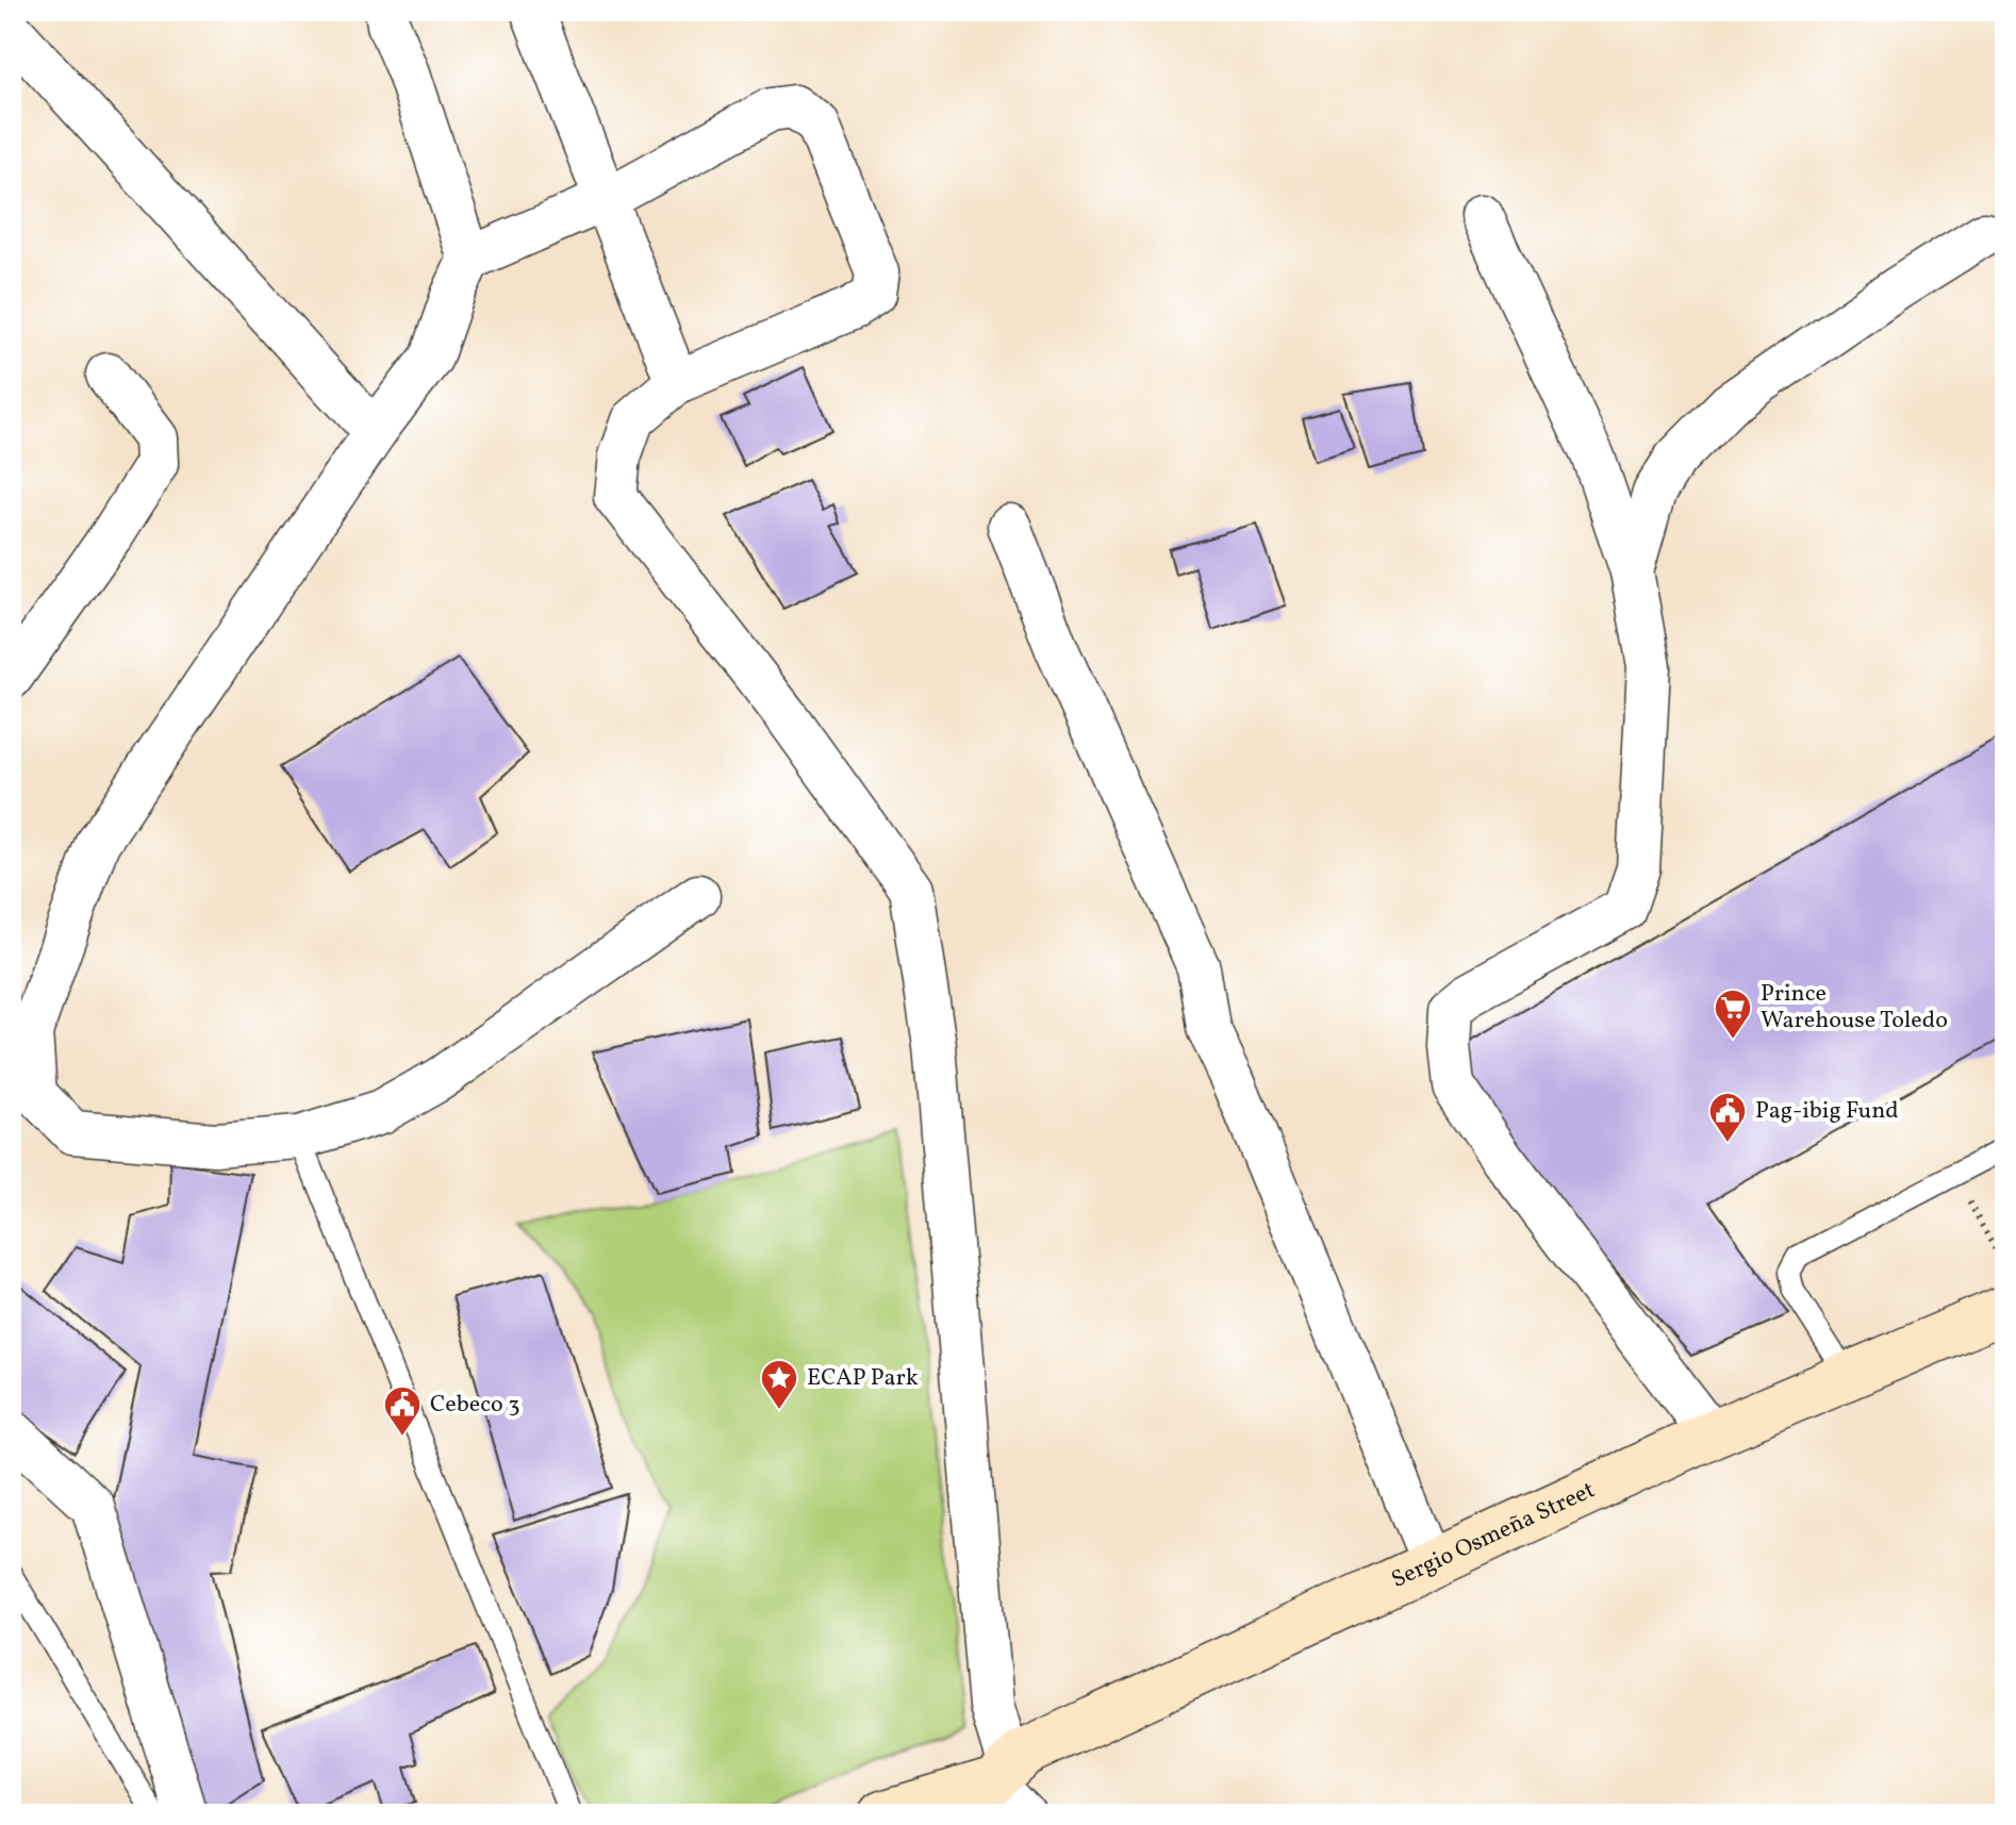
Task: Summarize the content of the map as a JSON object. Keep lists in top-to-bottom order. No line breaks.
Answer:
{"streets":{"main road":["Sergio Osmeña Street"]},"places":{"supermarket":["Prince Warehouse Toledo"],"public building":["Pag-ibig Fund","Cebeco 3"],"place":["ECAP Park"]}}
